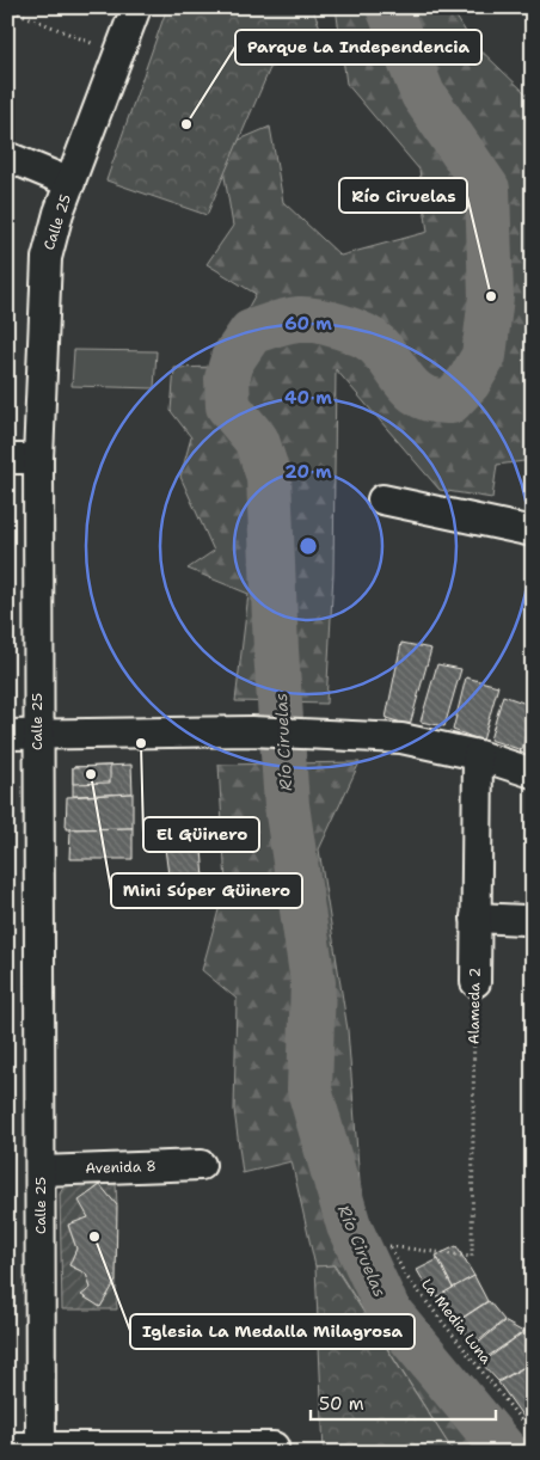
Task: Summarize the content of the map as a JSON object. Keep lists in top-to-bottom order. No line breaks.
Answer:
{"streets":{"street":["Calle 25","Alameda 2","Avenida 8"],"path":["La Media Luna"]},"crossings":[["Calle 25","Avenida 8"],["Alameda 2","La Media Luna"]],"water":["Río Ciruelas"],"places":["Parque La Independencia","Río Ciruelas","El Güinero","Mini Súper Güinero","Iglesia La Medalla Milagrosa"],"scale_bar":"50 m","rings":["60 m","40 m","20 m"]}
